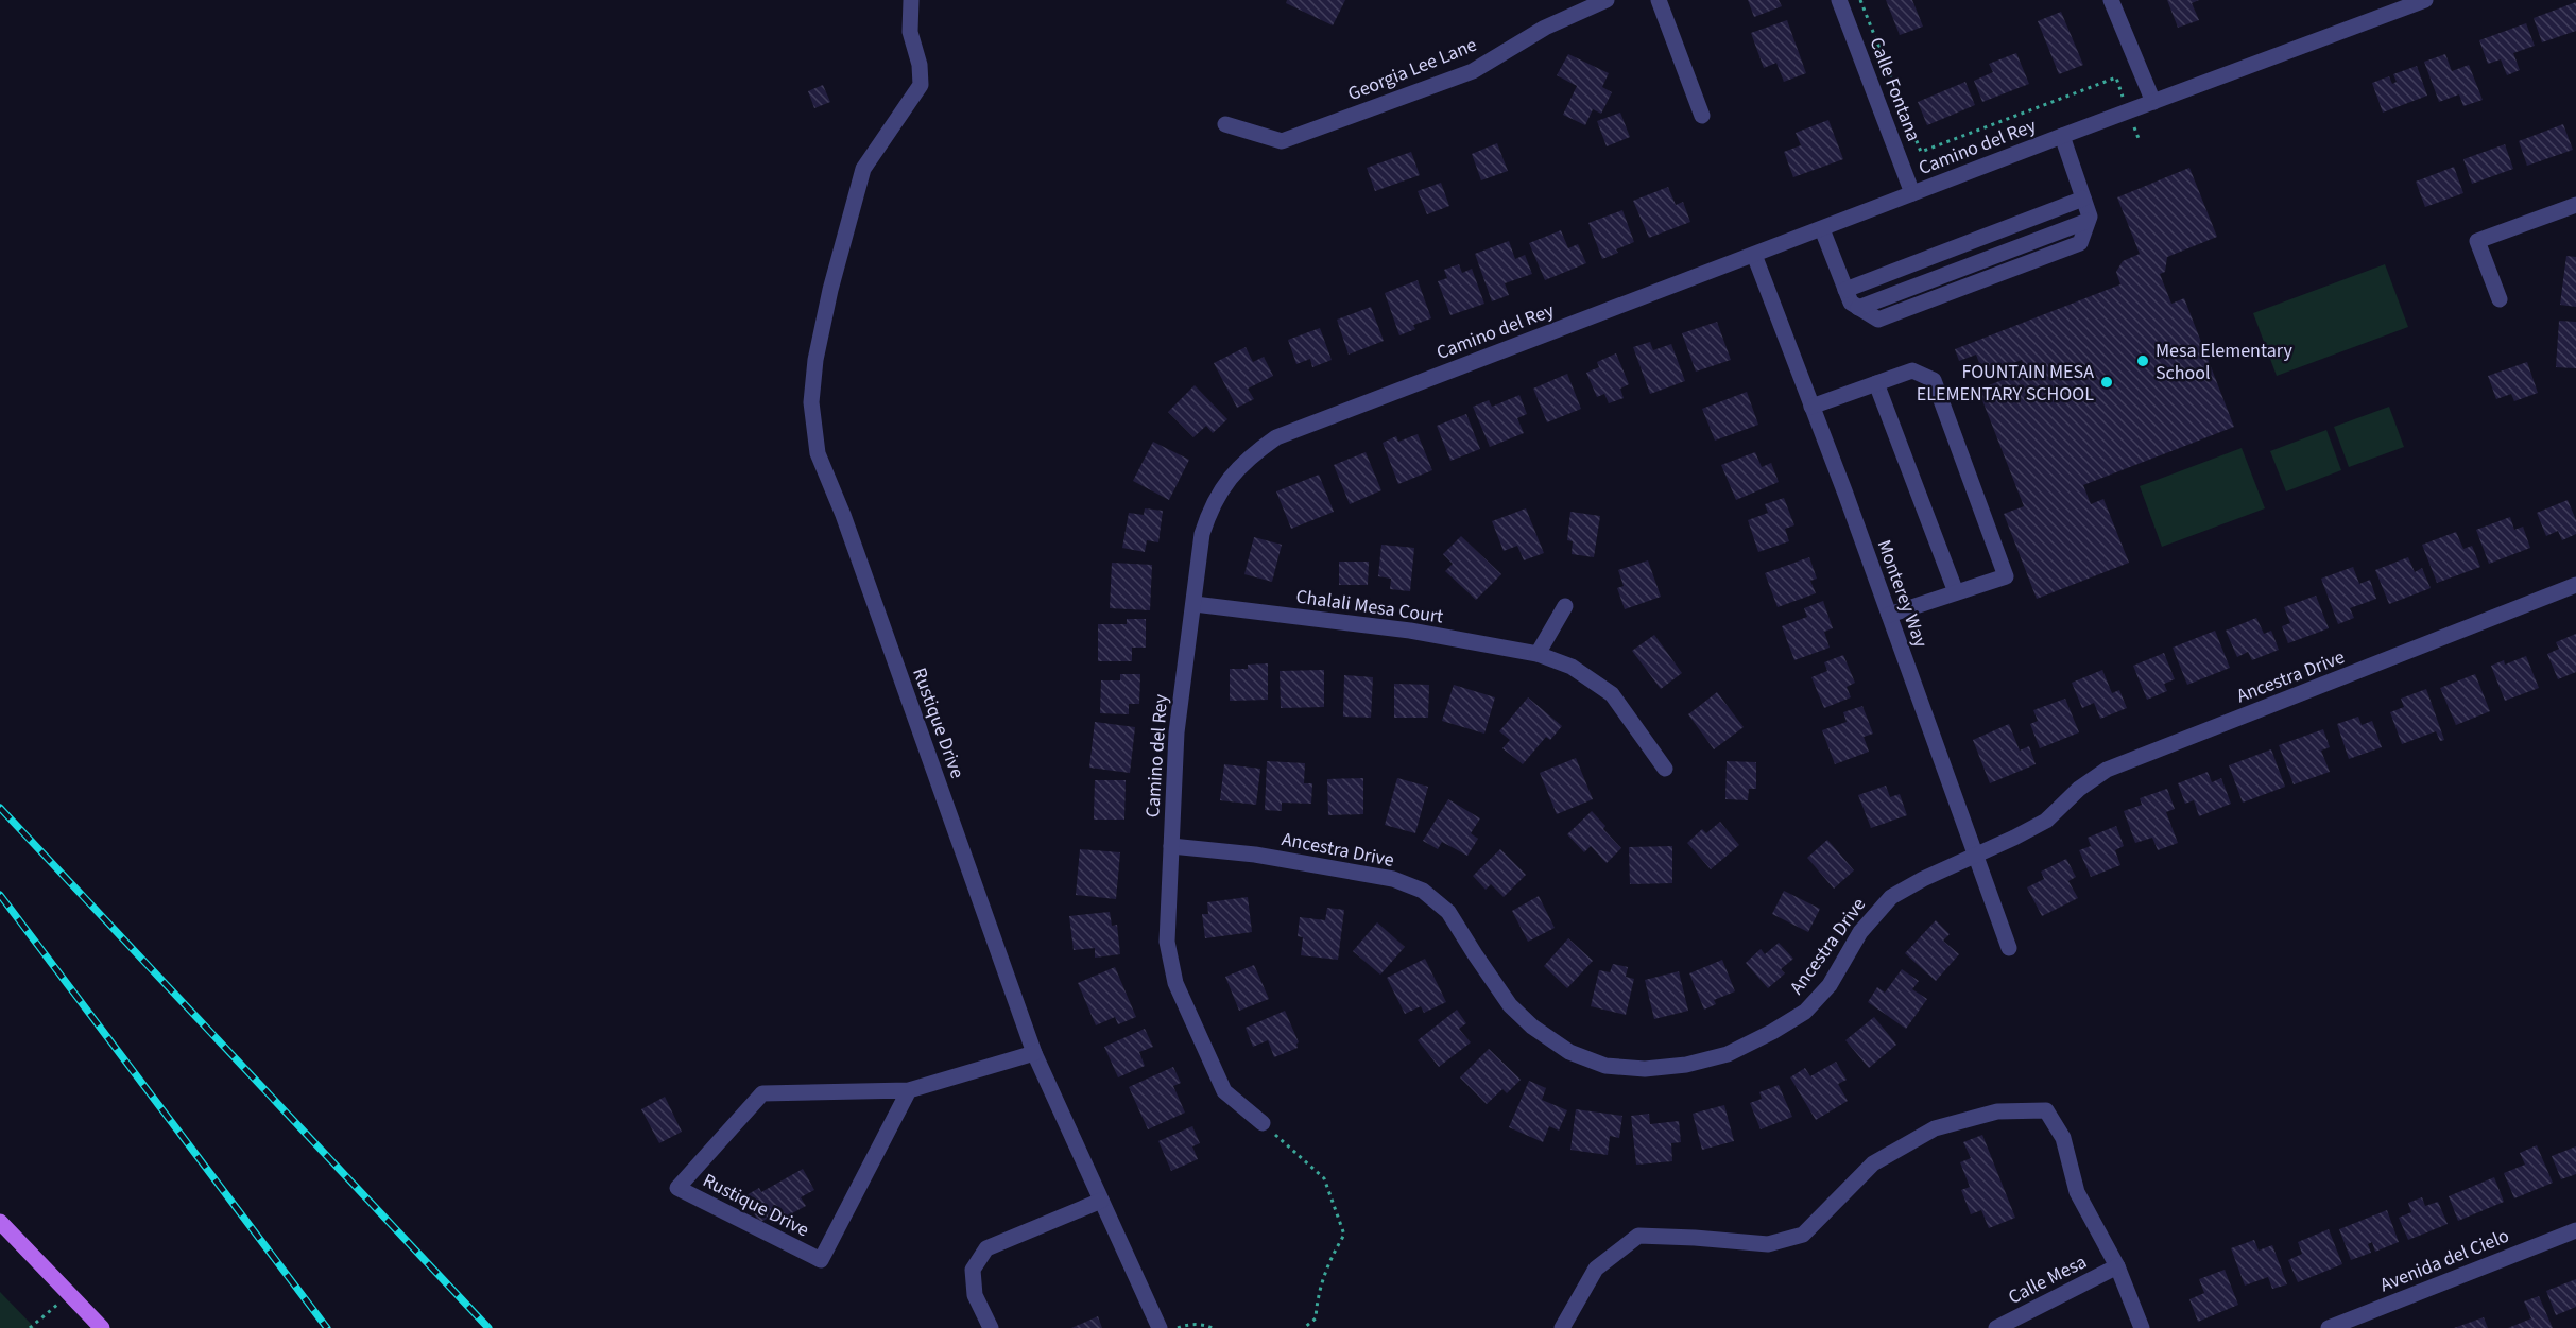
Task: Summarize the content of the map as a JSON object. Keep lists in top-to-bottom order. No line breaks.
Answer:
{"streets":{"street":["Georgia Lee Lane","Calle Fontana","Camino del Rey","Monterey Way","Chalali Mesa Court","Ancestra Drive","Rustique Drive","Avenida del Cielo","Calle Mesa"]},"crossings":[["Calle Fontana","Camino del Rey"],["Camino del Rey","Monterey Way"],["Camino del Rey","Chalali Mesa Court"],["Camino del Rey","Ancestra Drive"],["Monterey Way","Ancestra Drive"]],"places":["Mesa Elementary School","FOUNTAIN MESA ELEMENTARY SCHOOL"]}
